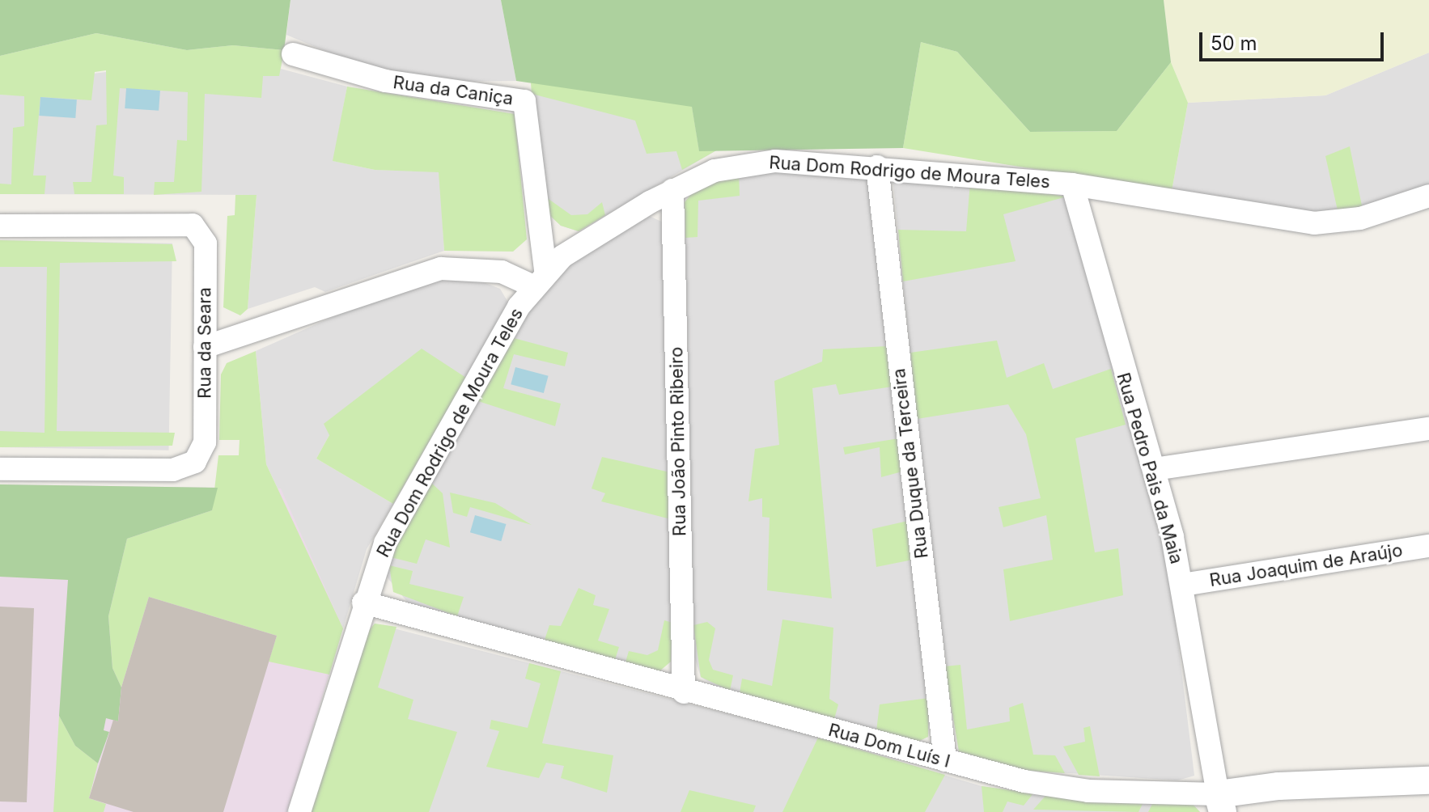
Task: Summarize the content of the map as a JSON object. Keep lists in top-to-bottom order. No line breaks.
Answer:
{"streets":{"street":["Rua da Caniça","Rua Dom Rodrigo de Moura Teles","Rua da Seara","Rua João Pinto Ribeiro","Rua Duque da Terceira","Rua Pedro Pais da Maia","Rua Joaquim de Araújo","Rua Dom Luís I"]},"crossings":[["Rua da Caniça","Rua Dom Rodrigo de Moura Teles"],["Rua Dom Rodrigo de Moura Teles","Rua João Pinto Ribeiro"],["Rua Dom Rodrigo de Moura Teles","Rua Duque da Terceira"],["Rua Dom Rodrigo de Moura Teles","Rua Pedro Pais da Maia"],["Rua Dom Rodrigo de Moura Teles","Rua Dom Luís I"],["Rua João Pinto Ribeiro","Rua Dom Luís I"],["Rua Duque da Terceira","Rua Dom Luís I"],["Rua Pedro Pais da Maia","Rua Joaquim de Araújo"],["Rua Pedro Pais da Maia","Rua Dom Luís I"]],"scale_bar":"50 m"}
